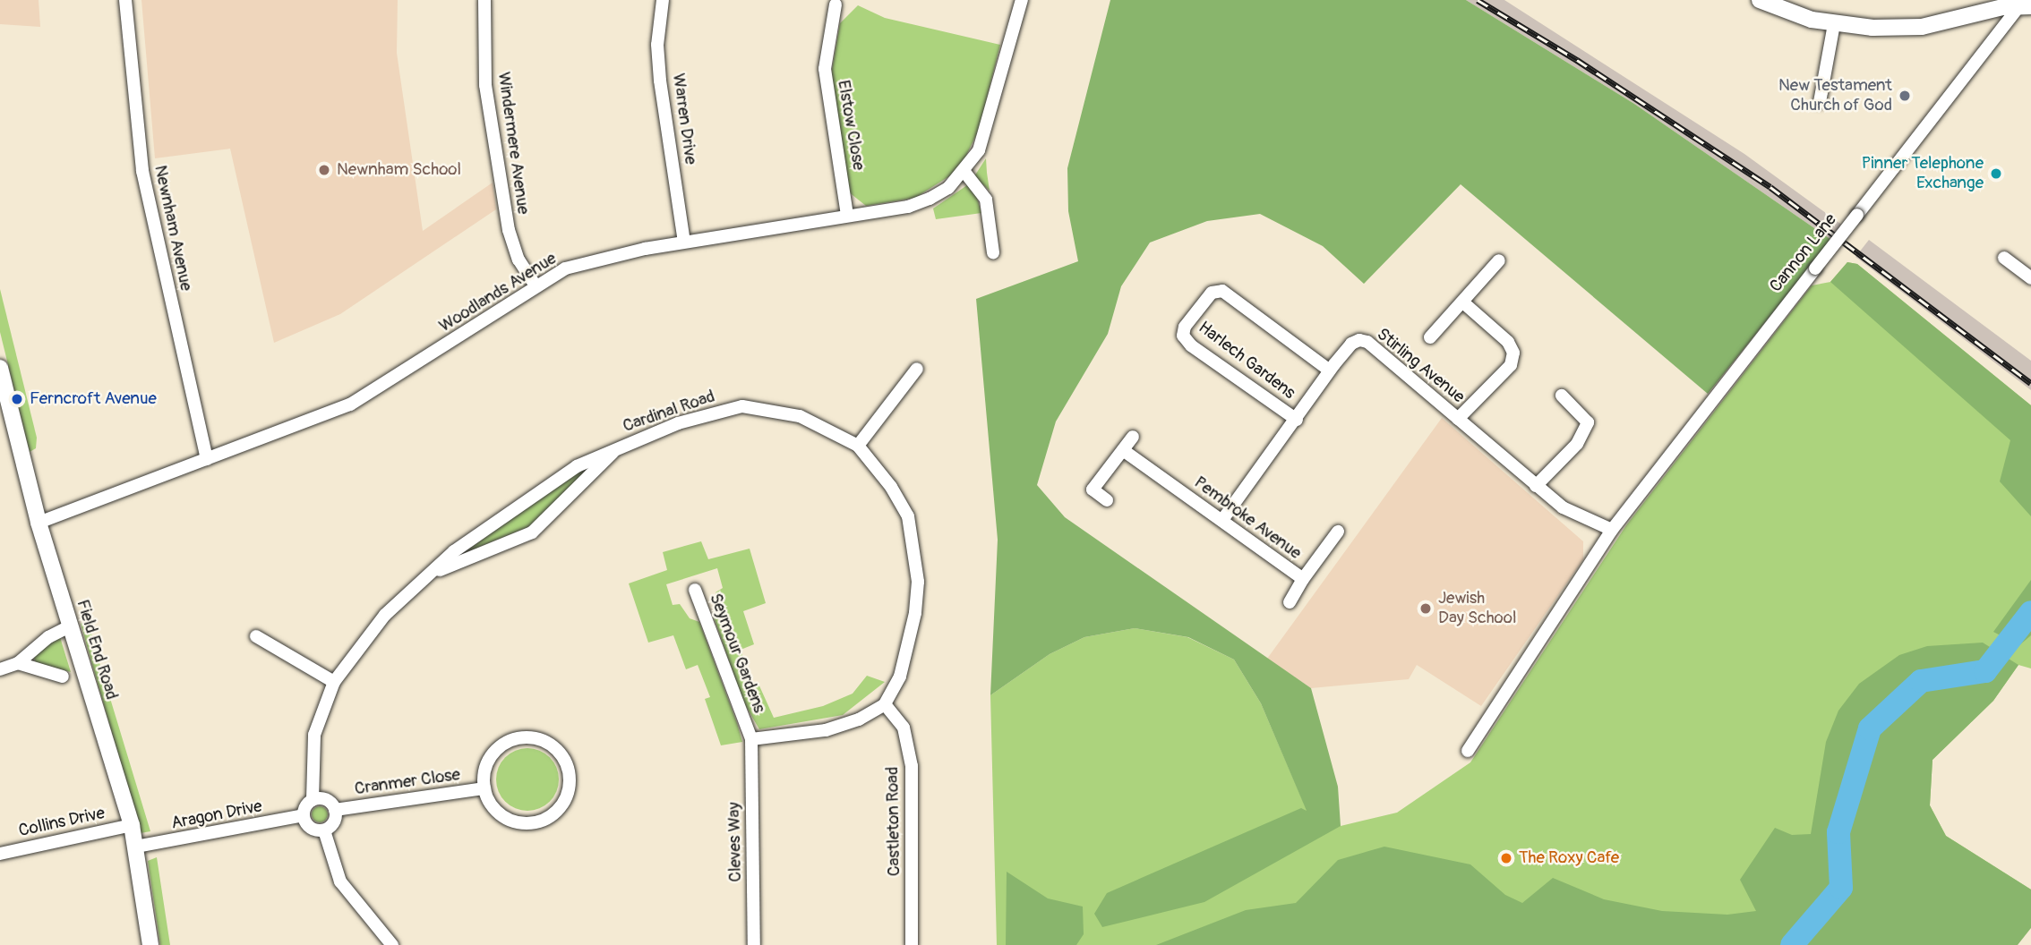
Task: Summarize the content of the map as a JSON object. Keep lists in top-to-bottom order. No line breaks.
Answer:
{"streets":{"street":["Warren Drive","Elstow Close","Windermere Avenue","Newnham Avenue","Cannon Lane","Woodlands Avenue","Harlech Gardens","Stirling Avenue","Cardinal Road","Pembroke Avenue","Field End Road","Seymour Gardens","Cranmer Close","Aragon Drive","Castleton Road","Collins Drive","Cleves Way"]},"crossings":[["Warren Drive","Woodlands Avenue"],["Elstow Close","Woodlands Avenue"],["Windermere Avenue","Woodlands Avenue"],["Newnham Avenue","Woodlands Avenue"],["Cannon Lane","Stirling Avenue"],["Woodlands Avenue","Field End Road"],["Harlech Gardens","Stirling Avenue"],["Stirling Avenue","Pembroke Avenue"],["Cardinal Road","Seymour Gardens"],["Cardinal Road","Cranmer Close"],["Cardinal Road","Aragon Drive"],["Cardinal Road","Castleton Road"],["Field End Road","Aragon Drive"],["Field End Road","Collins Drive"],["Seymour Gardens","Castleton Road"],["Seymour Gardens","Cleves Way"],["Cranmer Close","Aragon Drive"]],"places":["New Testament Church of God","Newnham School","Pinner Telephone Exchange","Ferncroft Avenue","Jewish Day School","The Roxy Cafe"]}
